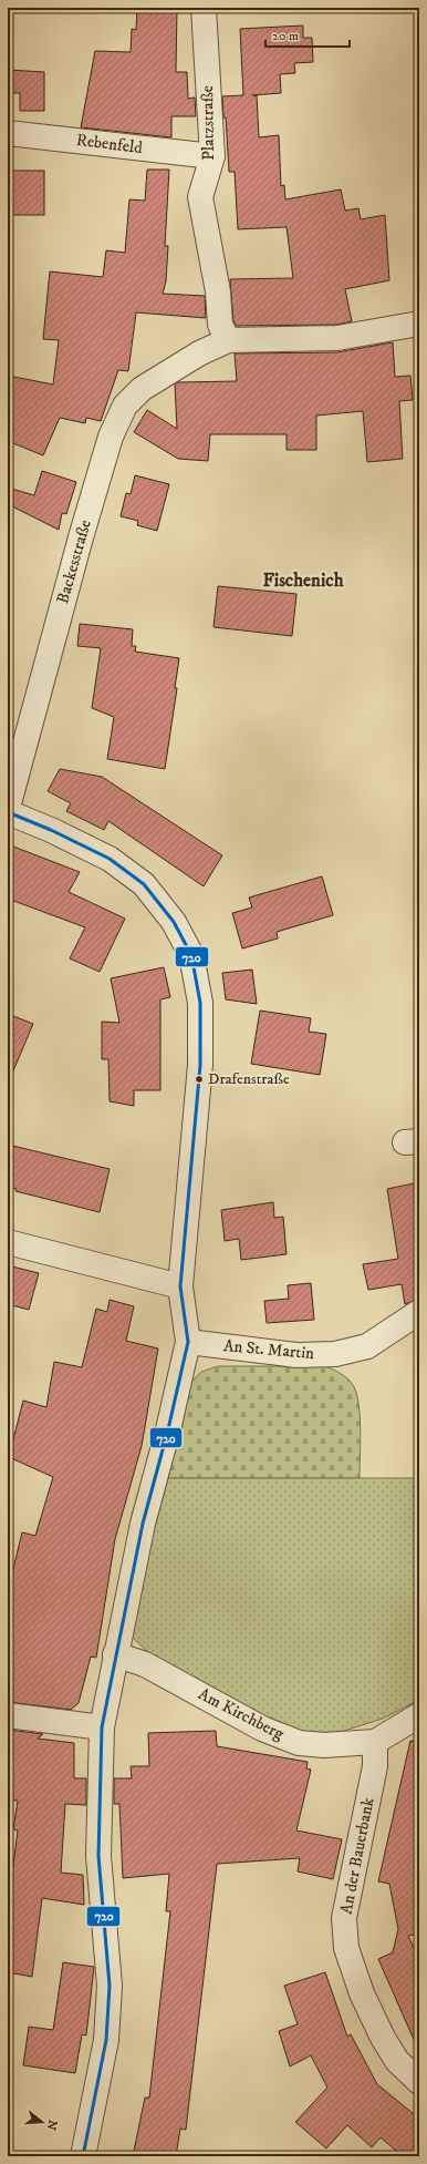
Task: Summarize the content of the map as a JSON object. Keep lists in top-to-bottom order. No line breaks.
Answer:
{"streets":{"street":["Platzstraße","Rebenfeld","Backesstraße","An St. Martin","Am Kirchberg","An der Bauerbank"]},"crossings":[["Platzstraße","Rebenfeld"],["Platzstraße","Backesstraße"],["Am Kirchberg","An der Bauerbank"]],"districts":["Fischenich"],"places":["Drafenstraße"],"lines":["transit line 720"],"scale_bar":"20 m","north":"right"}
